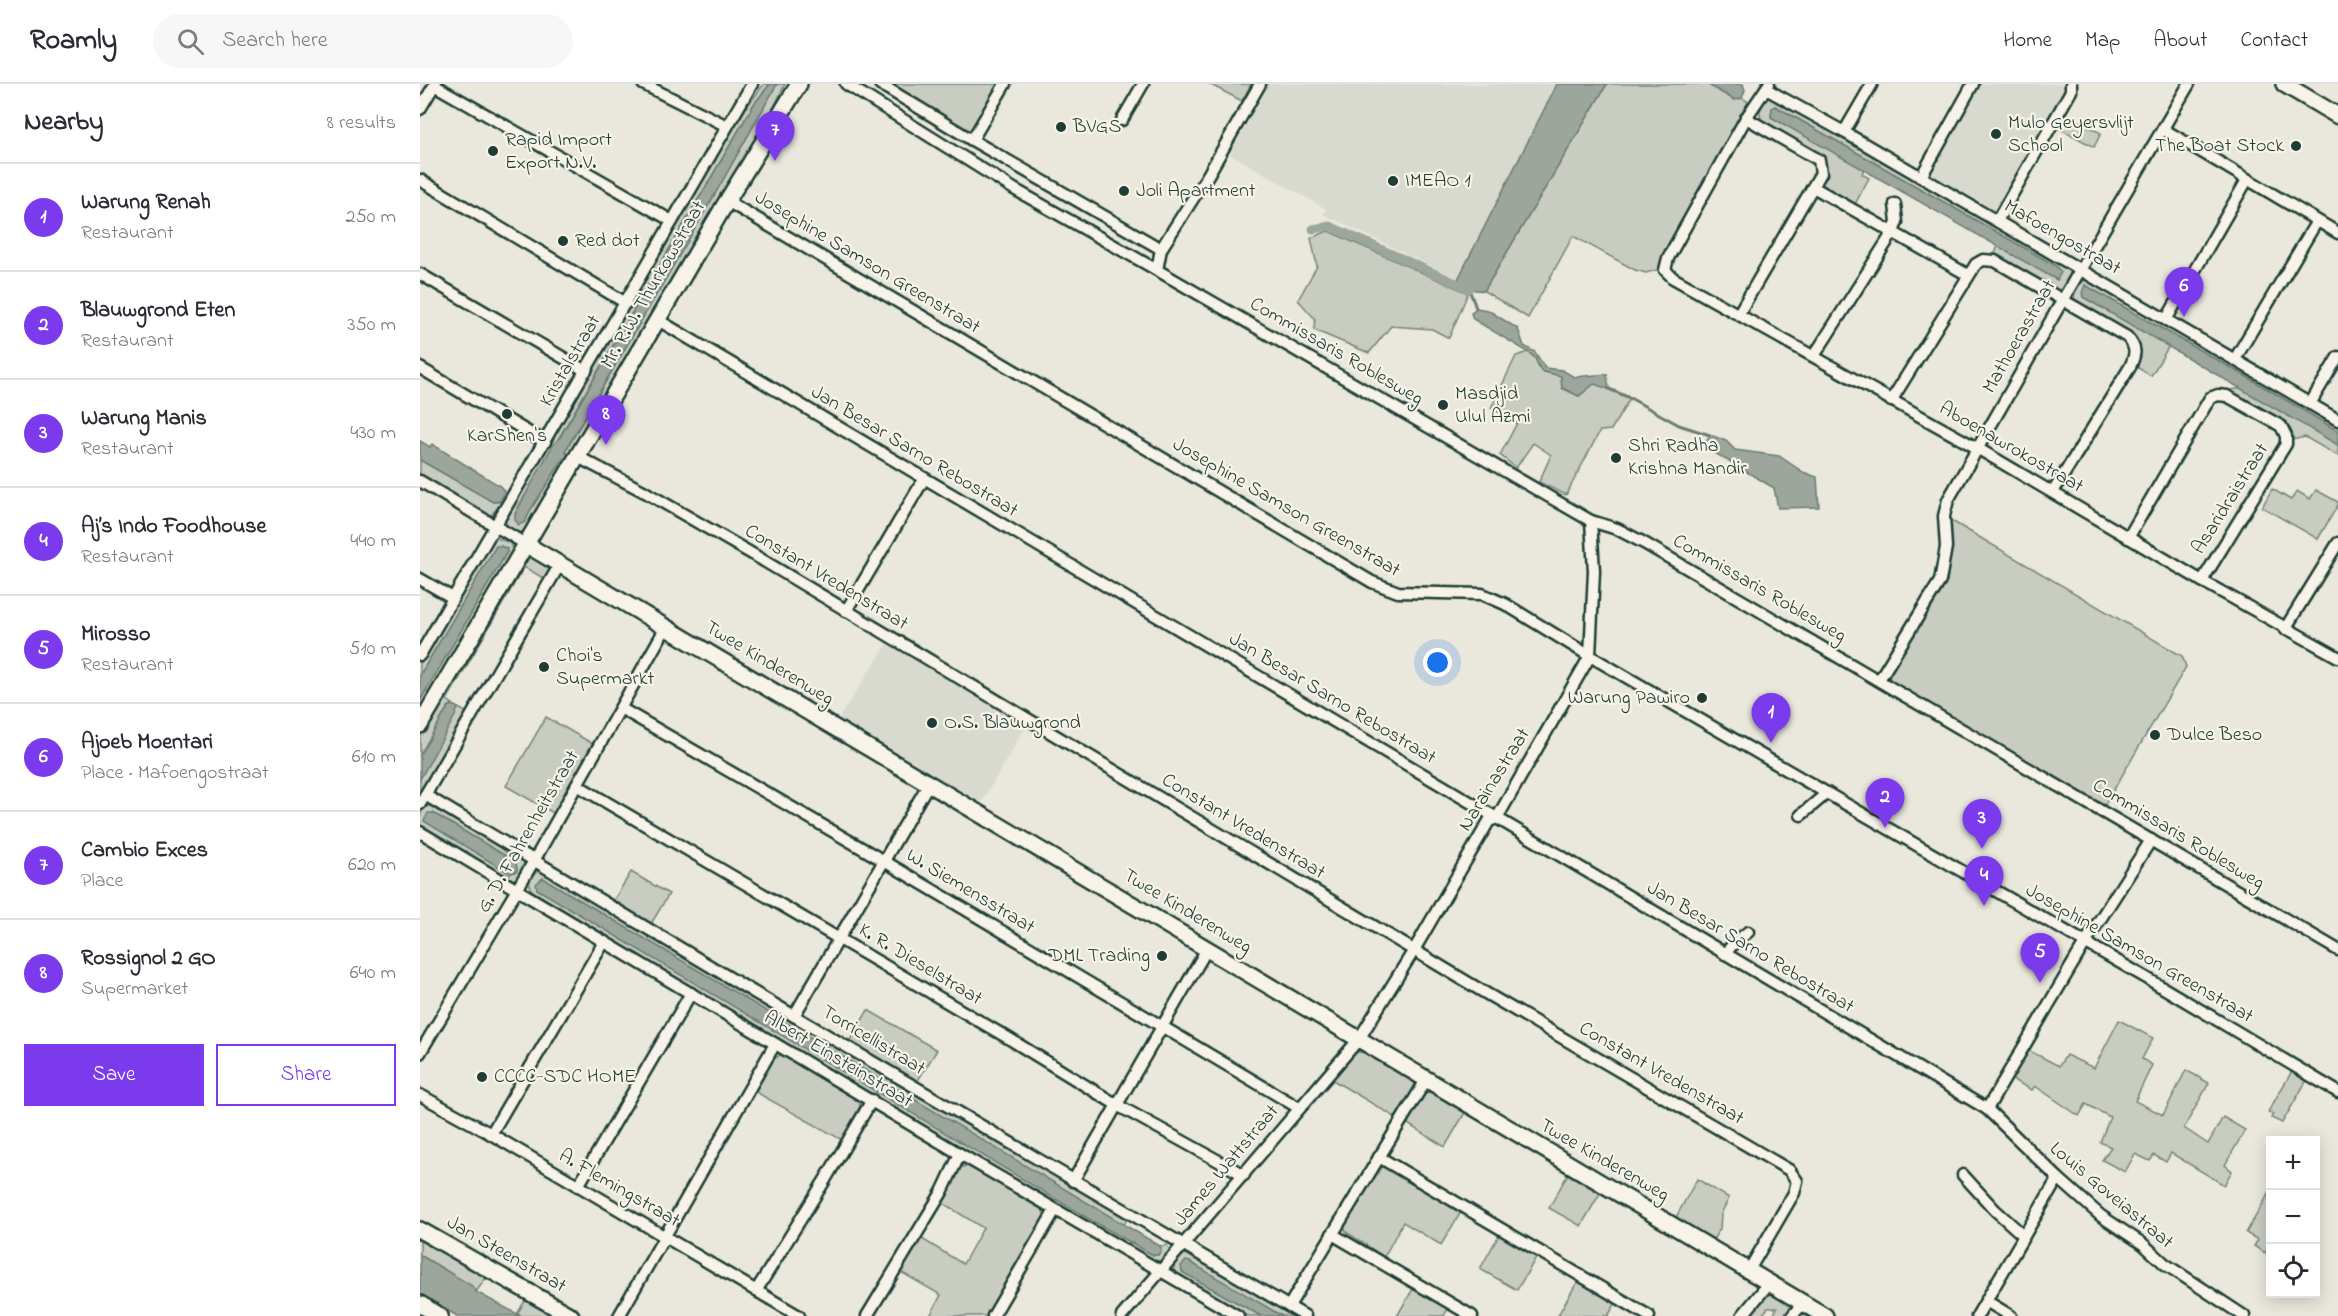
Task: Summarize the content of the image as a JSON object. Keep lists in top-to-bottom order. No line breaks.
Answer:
{"streets":{"street":["Mafoengostraat","Josephine Samson Greenstraat","Mr. R.W. Thurkowstraat","Mathoerastraat","Commissaris Roblesweg","Kristalstraat","Aboenawrokostraat","Jan Besar Sarno Rebostraat","Asaridraistraat","Constant Vredenstraat","Twee Kinderenweg","Narainastraat","G. D. Fahrenheitstraat","W. Siemensstraat","K. R. Dieselstraat","Torricellistraat","Albert Einsteinstraat","James Wattstraat","A. Flemingstraat","Louis Goveiastraat","Jan Steenstraat"]},"crossings":[["Mafoengostraat","Mathoerastraat"],["Josephine Samson Greenstraat","Mr. R.W. Thurkowstraat"],["Josephine Samson Greenstraat","Narainastraat"],["Mr. R.W. Thurkowstraat","Jan Besar Sarno Rebostraat"],["Mr. R.W. Thurkowstraat","Constant Vredenstraat"],["Mr. R.W. Thurkowstraat","Twee Kinderenweg"],["Mathoerastraat","Commissaris Roblesweg"],["Mathoerastraat","Aboenawrokostraat"],["Commissaris Roblesweg","Narainastraat"],["Aboenawrokostraat","Asaridraistraat"],["Jan Besar Sarno Rebostraat","Narainastraat"],["Jan Besar Sarno Rebostraat","Louis Goveiastraat"],["Constant Vredenstraat","Twee Kinderenweg"],["Constant Vredenstraat","Narainastraat"],["Twee Kinderenweg","Narainastraat"],["Twee Kinderenweg","G. D. Fahrenheitstraat"],["Twee Kinderenweg","James Wattstraat"],["Narainastraat","James Wattstraat"],["G. D. Fahrenheitstraat","W. Siemensstraat"],["G. D. Fahrenheitstraat","K. R. Dieselstraat"],["G. D. Fahrenheitstraat","Torricellistraat"],["G. D. Fahrenheitstraat","Albert Einsteinstraat"],["W. Siemensstraat","James Wattstraat"],["K. R. Dieselstraat","James Wattstraat"],["Torricellistraat","James Wattstraat"],["Albert Einsteinstraat","James Wattstraat"]],"places":["BVGS","Mulo Geyersvlijt School","The Boat Stock","Rapid Import Export N.V.","IMEAO 1","Joli Apartment","Red dot","Masdjid Ulul Azmi","KarShen's","Shri Radha Krishna Mandir","Choi's Supermarkt","Warung Pawiro","O.S. Blauwgrond","Dulce Beso","DML Trading","CCCC-SDC HOME"],"page":{"header":"Roamly","search":"Search here","nav":["Home","Map","About","Contact"],"heading":["Nearby","8 results"],"pins":["7","6","8","1","2","3","4","5"],"list":[{"mark":"1","name":"Warung Renah","note":"Restaurant","value":"250 m"},{"mark":"2","name":"Blauwgrond Eten","note":"Restaurant","value":"350 m"},{"mark":"3","name":"Warung Manis","note":"Restaurant","value":"430 m"},{"mark":"4","name":"Aj’s Indo Foodhouse","note":"Restaurant","value":"440 m"},{"mark":"5","name":"Mirosso","note":"Restaurant","value":"510 m"},{"mark":"6","name":"Ajoeb Moentari","note":"Place · Mafoengostraat","value":"610 m"},{"mark":"7","name":"Cambio Exces","note":"Place","value":"620 m"},{"mark":"8","name":"Rossignol 2 GO","note":"Supermarket","value":"640 m"}],"buttons":["Save","Share"],"map_buttons":["+","−"]}}
